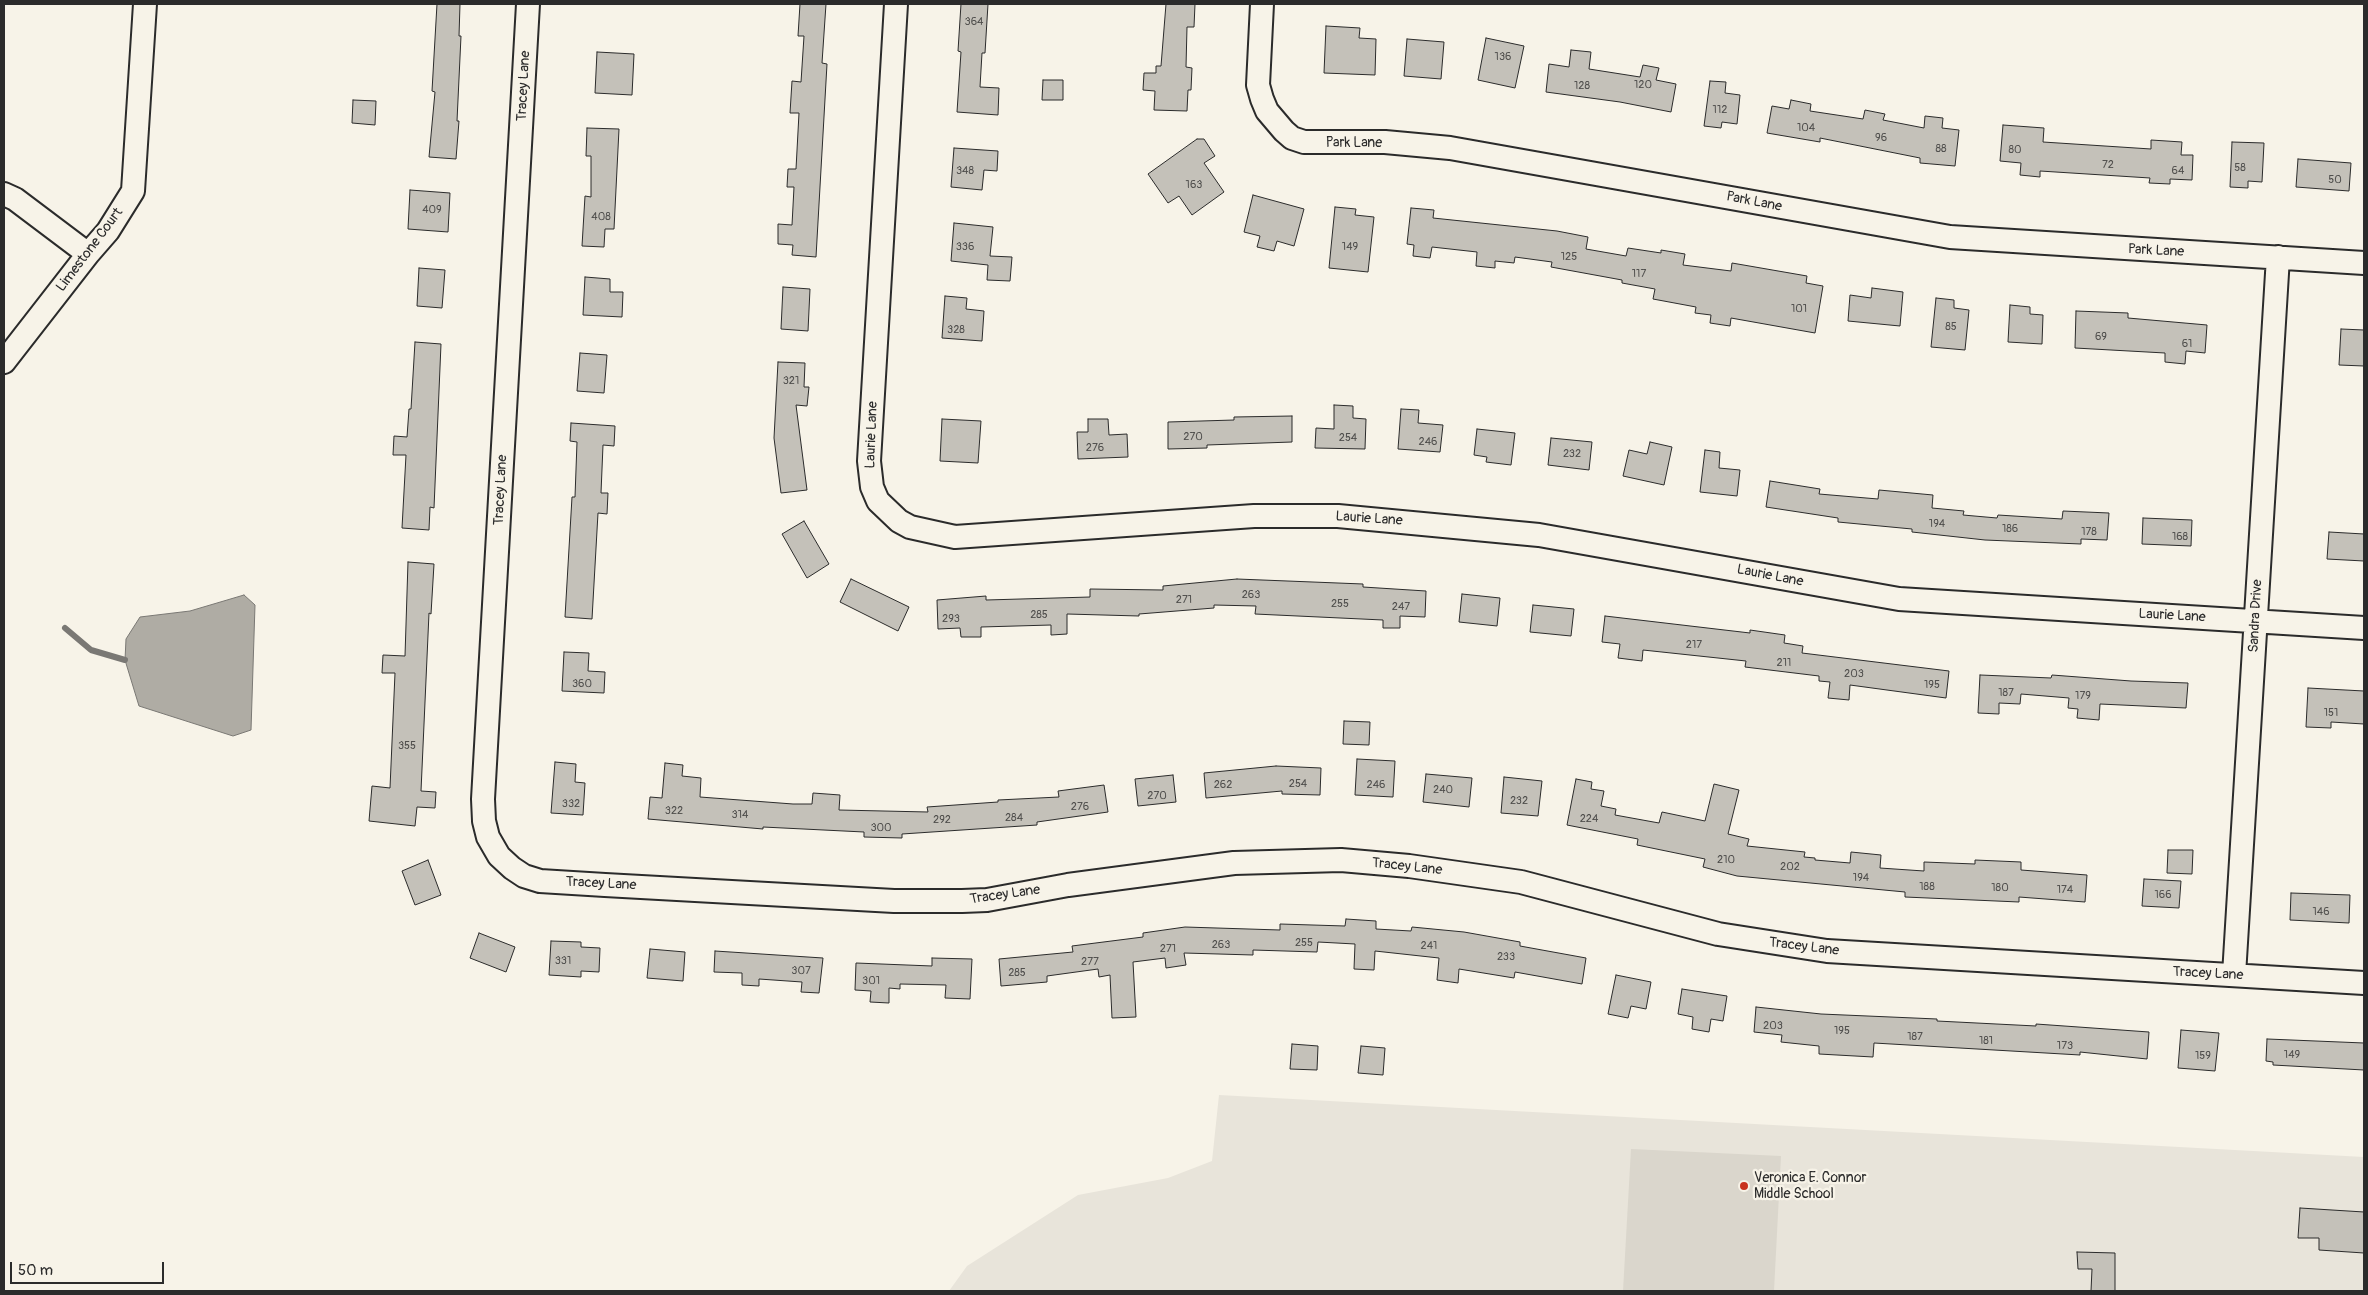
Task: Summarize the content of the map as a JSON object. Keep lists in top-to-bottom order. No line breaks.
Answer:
{"streets":{"street":["Tracey Lane","Park Lane","Limestone Court","Laurie Lane","Sandra Drive"]},"crossings":[["Tracey Lane","Sandra Drive"],["Park Lane","Sandra Drive"],["Laurie Lane","Sandra Drive"]],"places":["Veronica E. Connor Middle School"],"house_numbers":["364","136","120","128","112","104","96","88","80","72","58","348","64","50","163","409","408","336","149","125","117","101","85","328","69","61","321","270","254","246","276","232","194","186","178","168","263","271","255","247","285","293","217","211","203","360","195","187","179","151","355","254","262","246","240","270","232","332","276","322","314","284","224","292","300","210","202","194","188","180","174","166","146","255","263","241","271","233","331","277","307","285","301","203","195","187","181","173","149","159"],"scale_bar":"50 m"}
